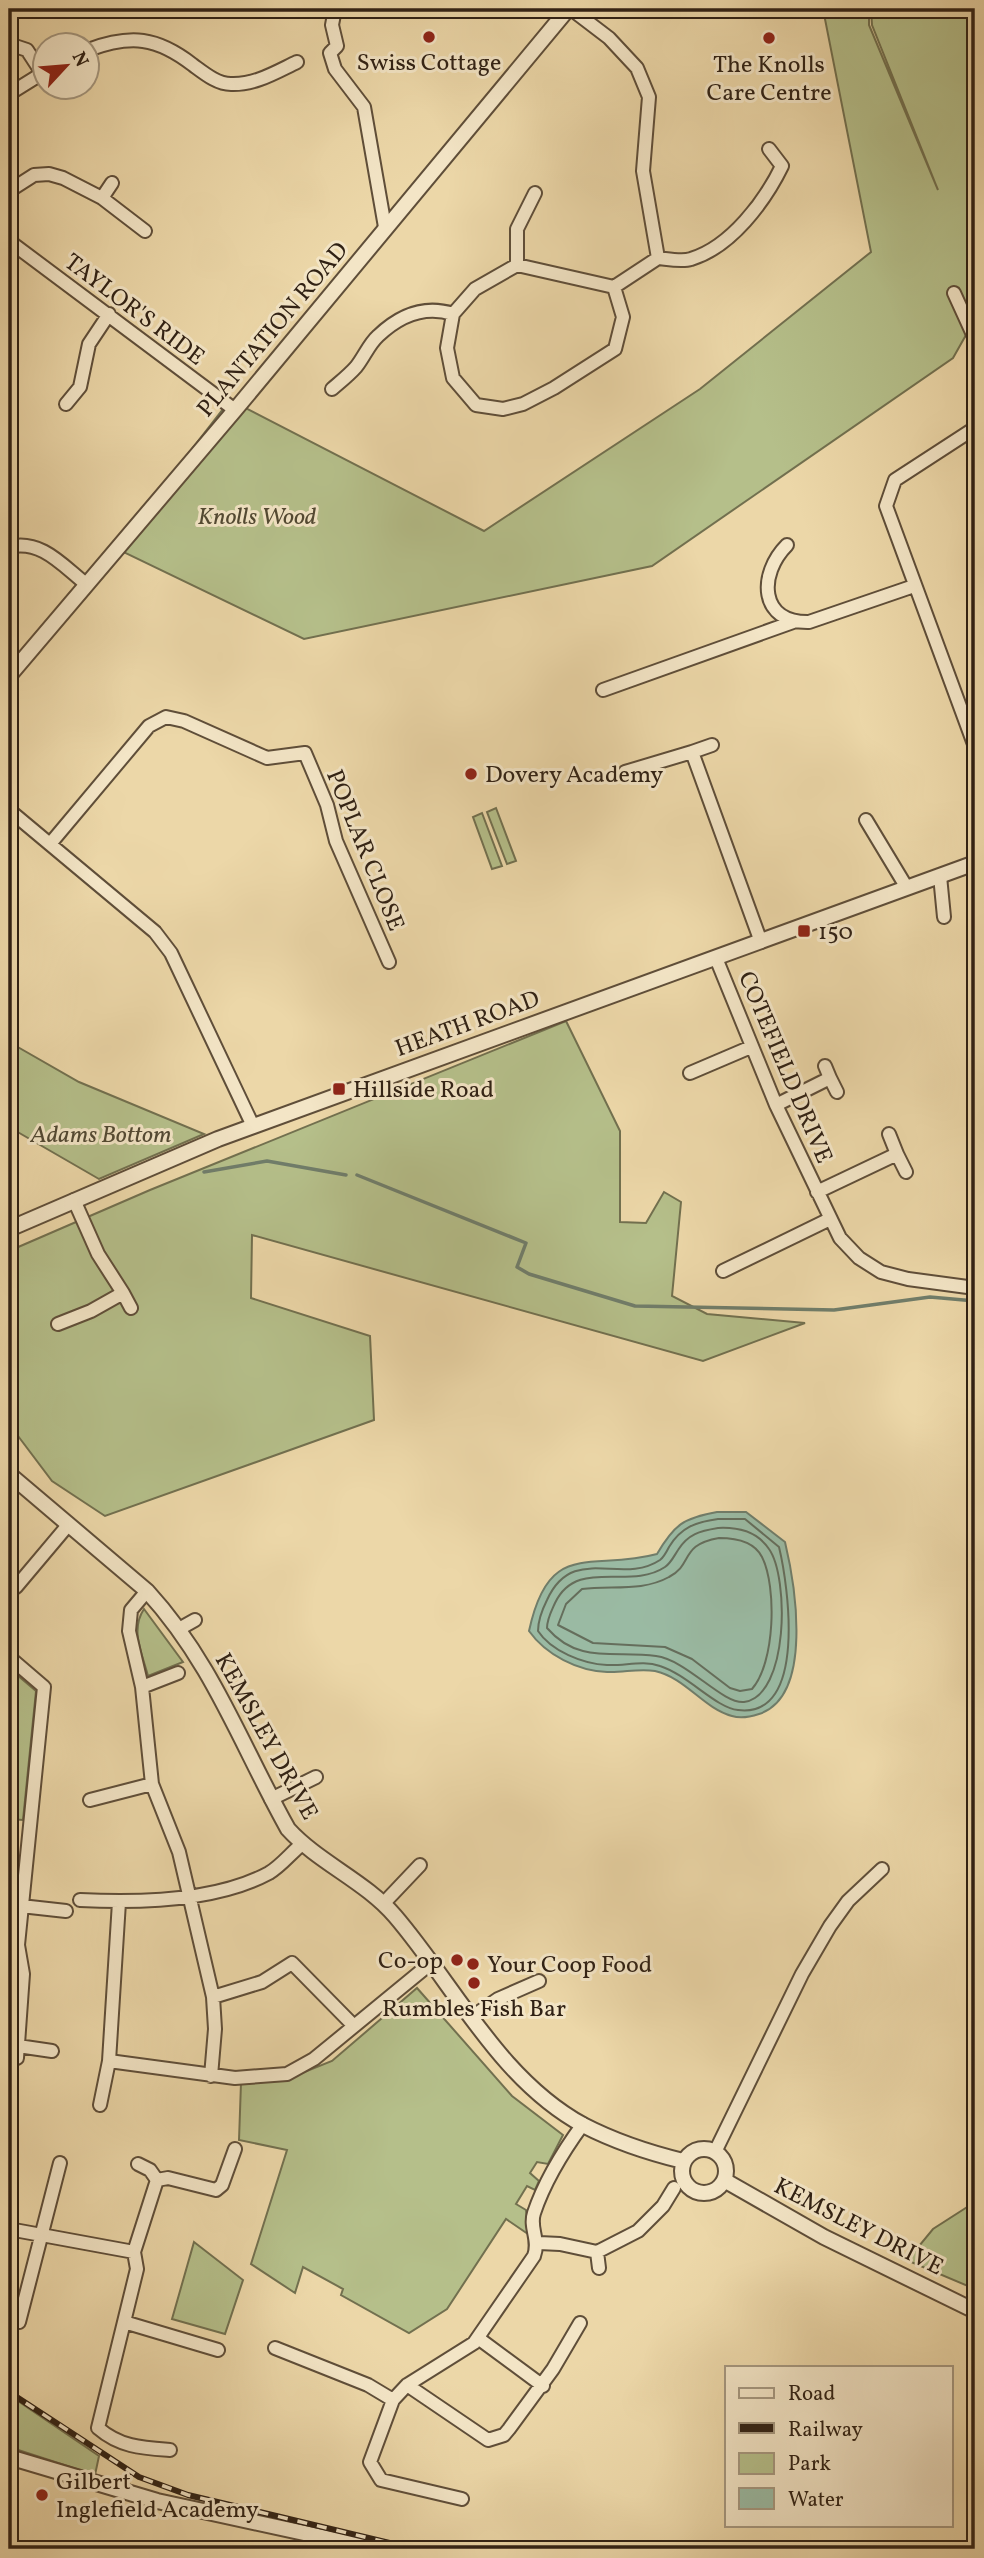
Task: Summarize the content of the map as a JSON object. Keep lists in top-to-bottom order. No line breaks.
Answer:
{"streets":{"street":["TAYLOR'S RIDE","PLANTATION ROAD","POPLAR CLOSE","HEATH ROAD","COTEFIELD DRIVE","KEMSLEY DRIVE"]},"crossings":[["TAYLOR'S RIDE","PLANTATION ROAD"],["HEATH ROAD","COTEFIELD DRIVE"]],"parks":["Knolls Wood","Adams Bottom"],"places":{"other":["Swiss Cottage","The Knolls Care Centre","Dovery Academy","Co-op","Your Coop Food","Rumbles Fish Bar","Gilbert Inglefield Academy"],"transit":["150","Hillside Road"]},"legend":["Road","Railway","Park","Water"],"north":"top right"}
